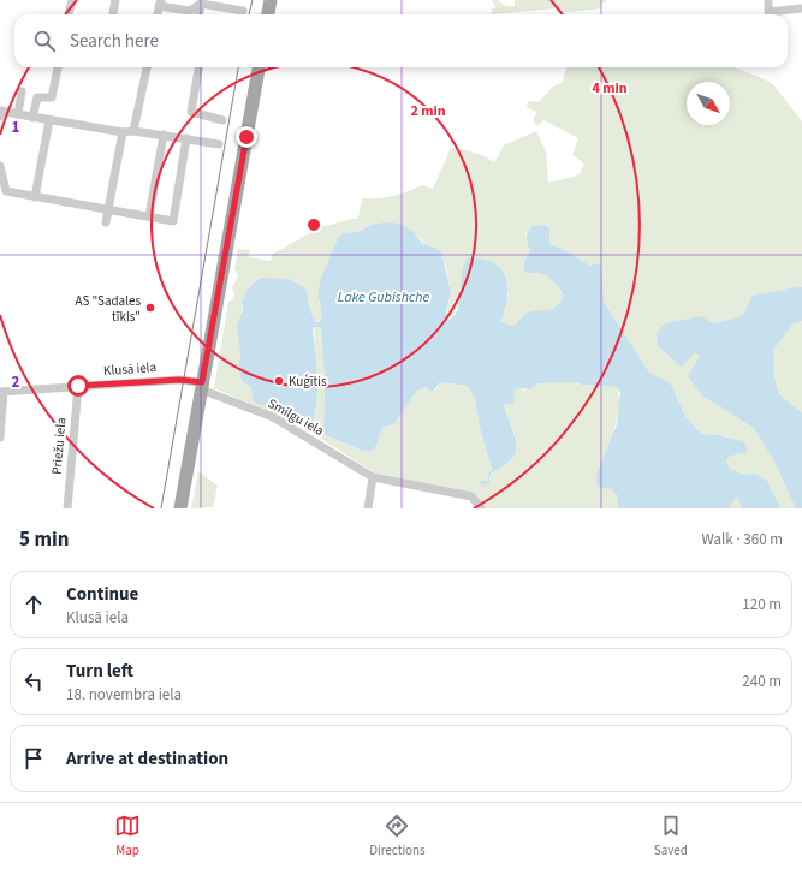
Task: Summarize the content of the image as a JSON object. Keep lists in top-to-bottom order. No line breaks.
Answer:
{"streets":{"street":["Klusā iela","Smilgu iela","Priežu iela"]},"crossings":[["Klusā iela","Smilgu iela"],["Klusā iela","Priežu iela"]],"water":["Lake Gubishche"],"places":["AS \"Sadales tīkls\"","Kuģītis"],"north":"bottom right","page":{"search":"Search here","heading":["5 min","Walk · 360 m"],"list":[["Continue","Klusā iela","120 m"],["Turn left","18. novembra iela","240 m"],"Arrive at destination"],"nav":["Map","Directions","Saved"]},"grid":{"rows":["1","2"]},"rings":["4 min","2 min"]}
